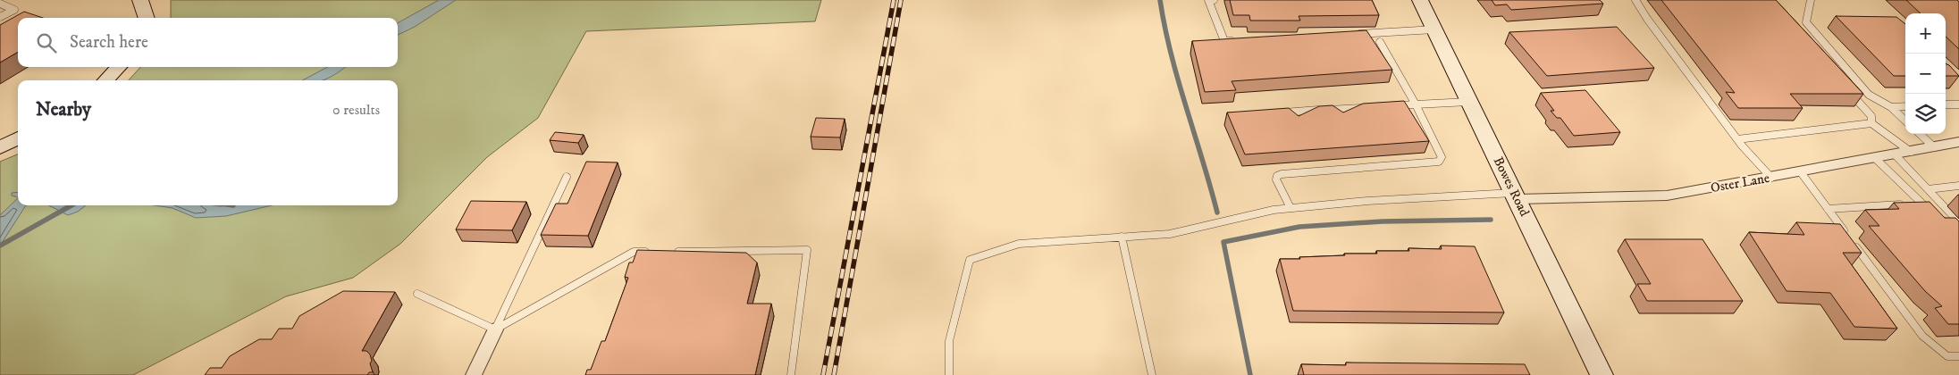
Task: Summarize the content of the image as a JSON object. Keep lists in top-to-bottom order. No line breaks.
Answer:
{"streets":{"street":["Oster Lane","Bowes Road"]},"crossings":[["Oster Lane","Bowes Road"]],"page":{"map_buttons":["+","−"],"search":"Search here","heading":["Nearby","0 results"]}}
